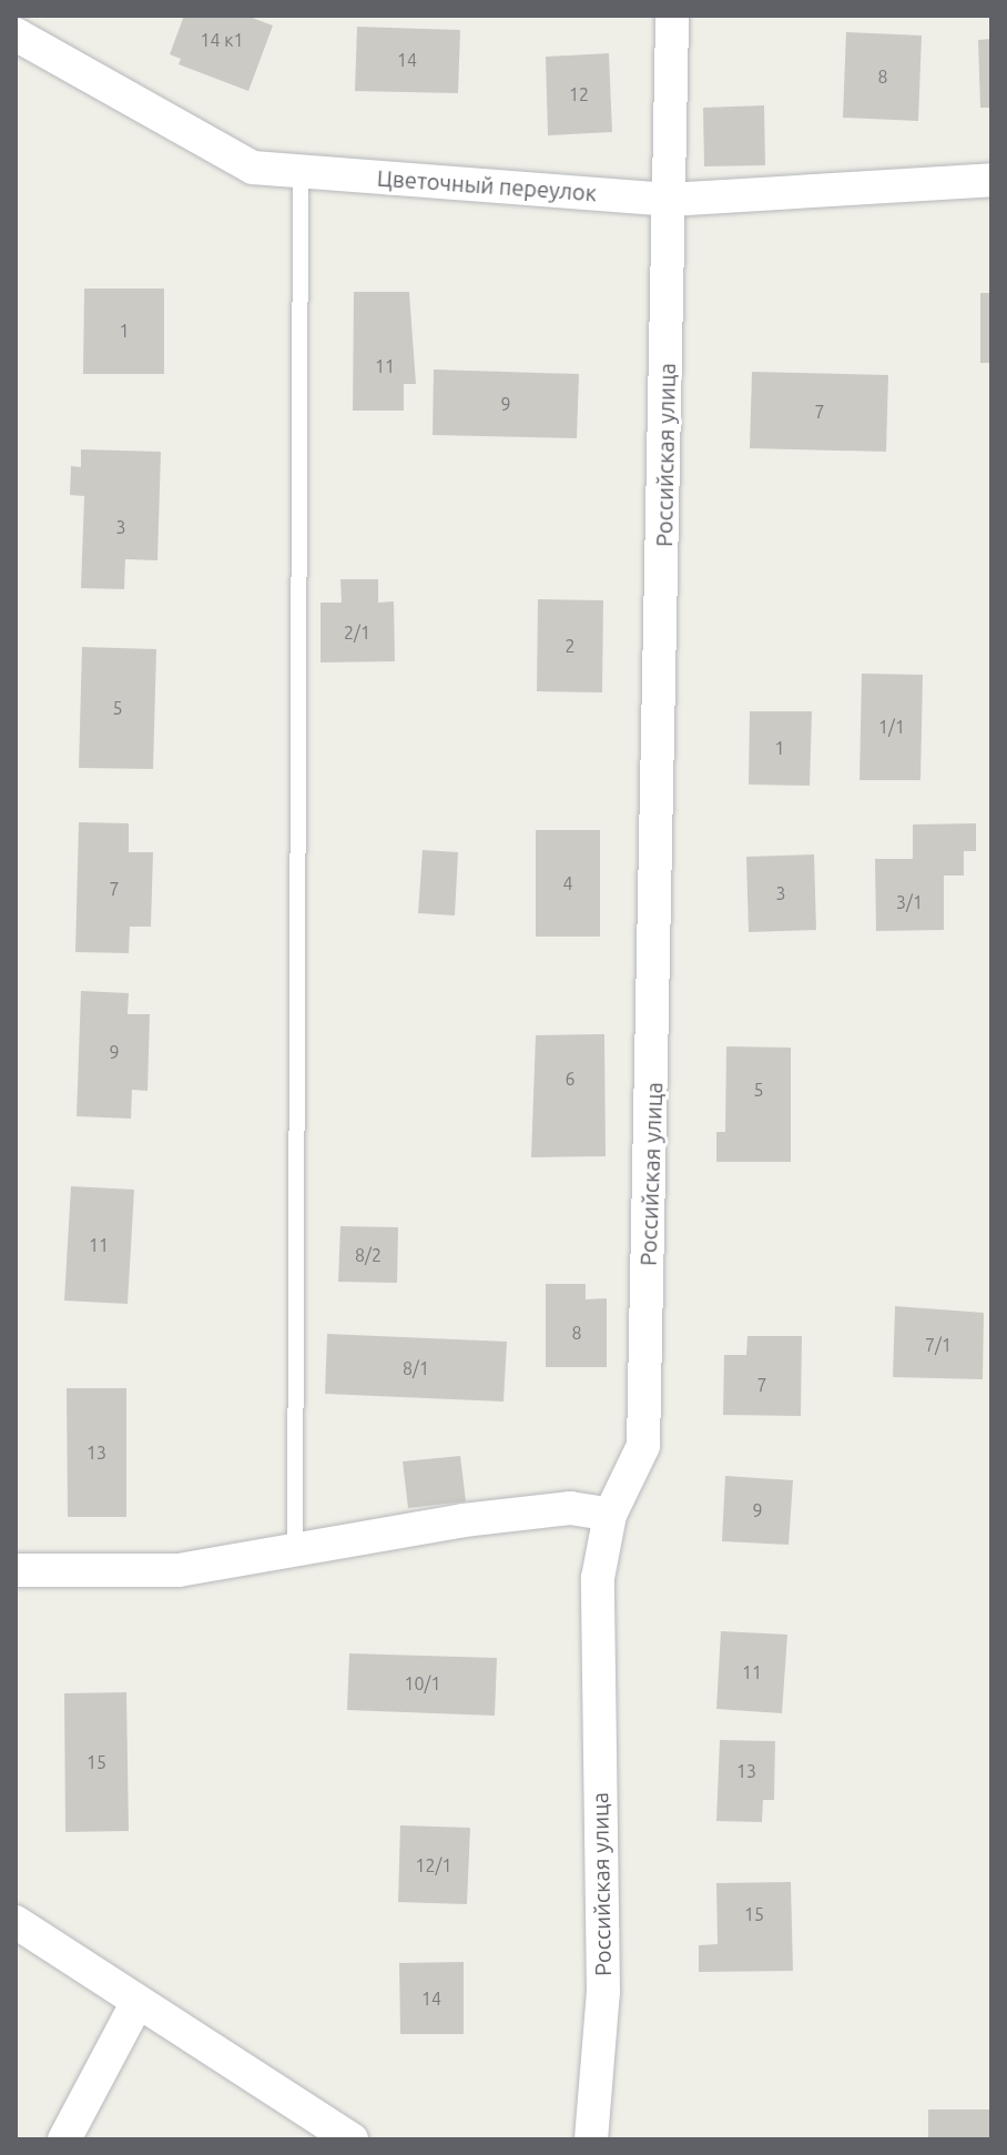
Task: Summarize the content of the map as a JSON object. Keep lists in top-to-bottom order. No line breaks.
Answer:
{"streets":{"street":["Цветочный переулок","Российская улица"]},"crossings":[["Цветочный переулок","Российская улица"]],"house_numbers":["14 к1","14","8","12","1","11","9","7","3","2/1","2","5","1/1","1","4","7","3","3/1","9","6","5","11","8/2","8","7/1","8/1","7","13","9","11","10/1","15","13","12/1","15","14"]}
